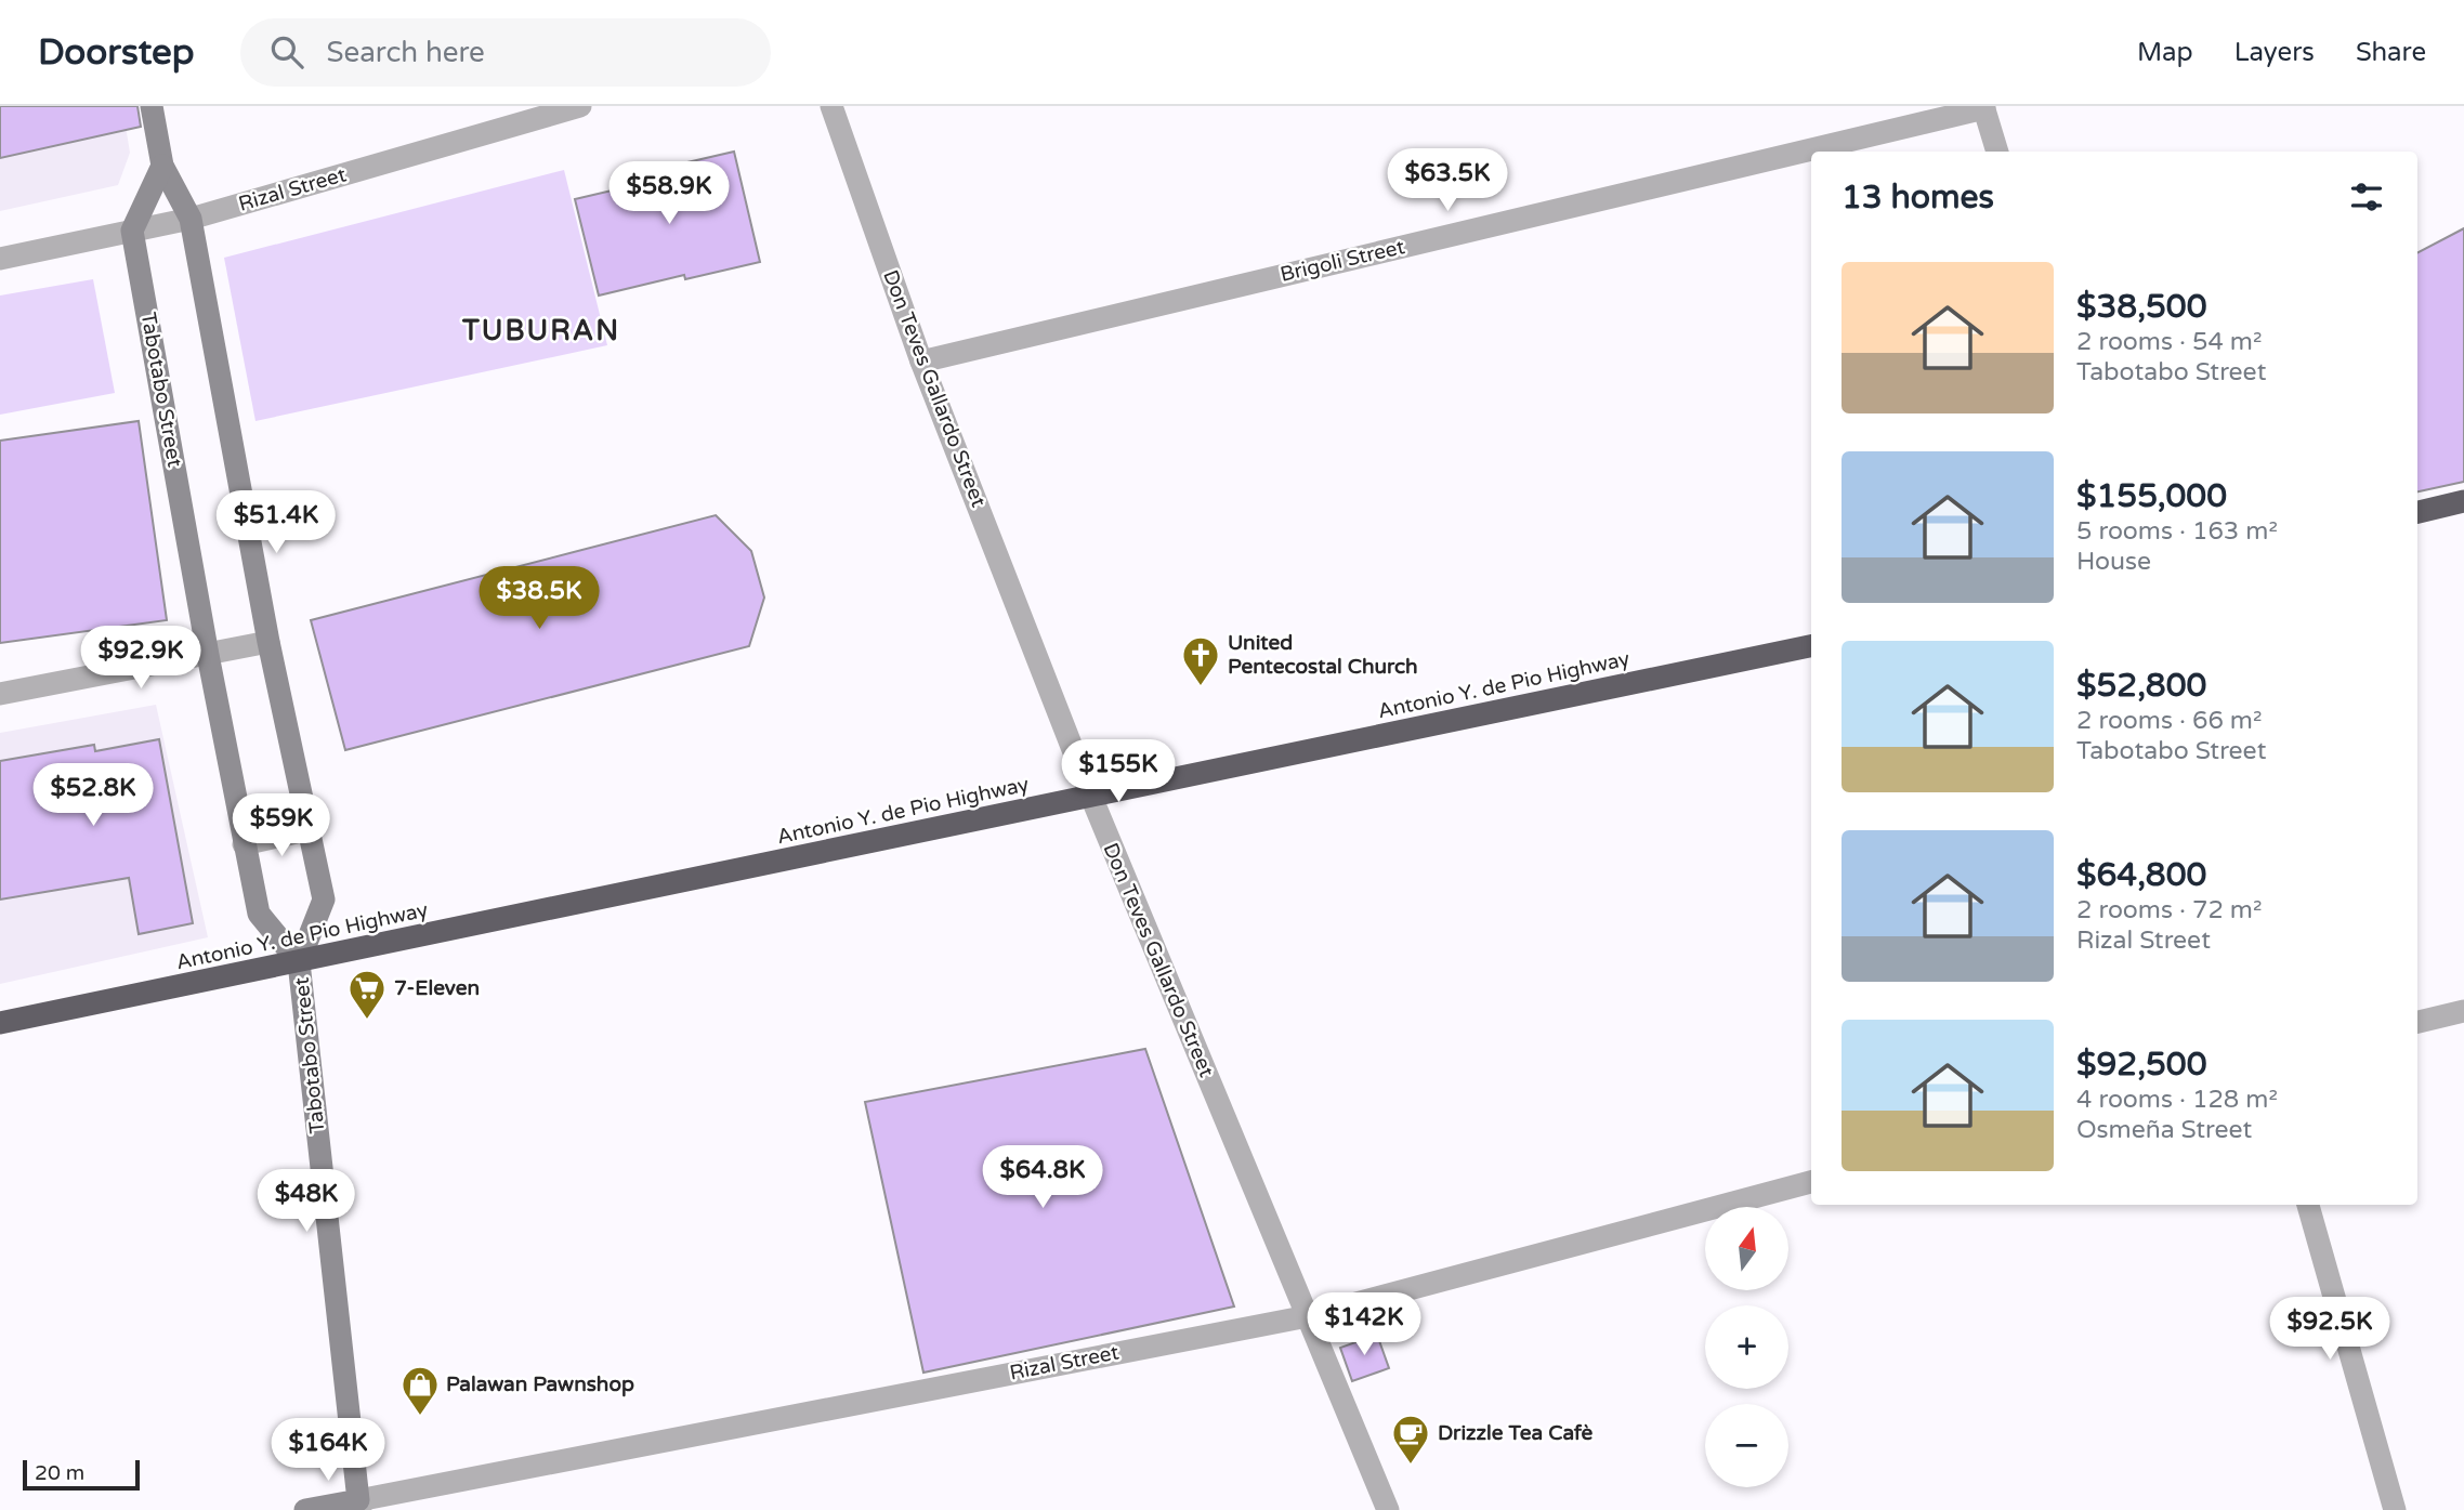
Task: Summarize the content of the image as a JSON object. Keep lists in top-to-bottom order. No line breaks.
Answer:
{"streets":{"highway":["Antonio Y. de Pio Highway"],"street":["Rizal Street","Brigoli Street","Don Teves Gallardo Street","Tabotabo Street"]},"crossings":[["Rizal Street","Don Teves Gallardo Street"],["Rizal Street","Tabotabo Street"],["Brigoli Street","Don Teves Gallardo Street"],["Don Teves Gallardo Street","Antonio Y. de Pio Highway"],["Tabotabo Street","Antonio Y. de Pio Highway"]],"districts":["TUBURAN"],"places":{"church":["United Pentecostal Church"],"supermarket":["7-Eleven"],"shop":["Palawan Pawnshop"],"cafe":["Drizzle Tea Cafè"]},"scale_bar":"20 m","north":"top","page":{"header":"Doorstep","search":"Search here","nav":["Map","Layers","Share"],"price":["$63.5K","$58.9K","$51.4K","$38.5K","$92.9K","$155K","$52.8K","$59K","$64.8K","$48K","$142K","$92.5K","$164K"],"heading":"13 homes","list":[{"name":"$38,500","note":"2 rooms · 54 m² · Tabotabo Street"},{"name":"$155,000","note":"5 rooms · 163 m² · House"},{"name":"$52,800","note":"2 rooms · 66 m² · Tabotabo Street"},{"name":"$64,800","note":"2 rooms · 72 m² · Rizal Street"},{"name":"$92,500","note":"4 rooms · 128 m² · Osmeña Street"}],"map_buttons":["+","−"],"scale":"20 m"}}
